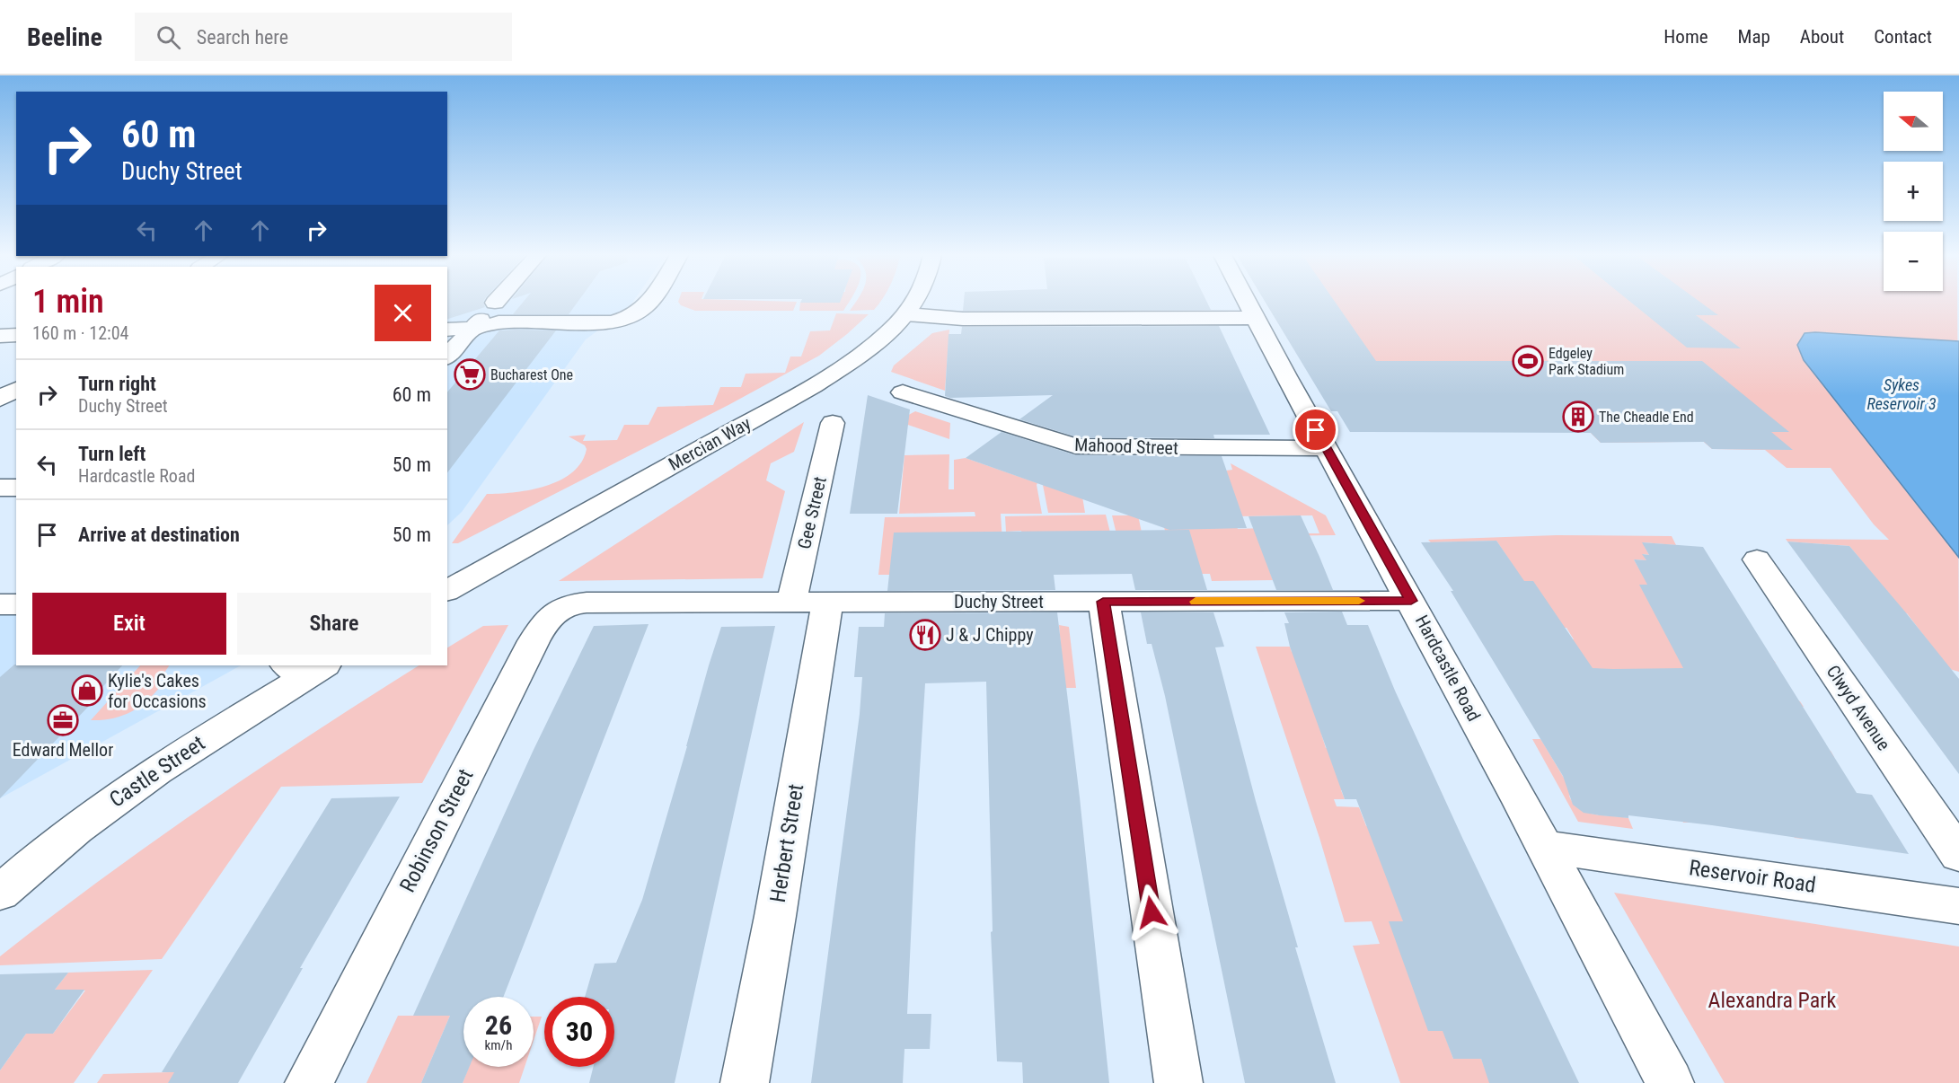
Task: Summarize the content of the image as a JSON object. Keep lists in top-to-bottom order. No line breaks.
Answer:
{"streets":{"street":["Mercian Way","Mahood Street","Gee Street","Duchy Street","Hardcastle Road","Clwyd Avenue","Castle Street","Robinson Street","Herbert Street","Reservoir Road"]},"crossings":[["Mahood Street","Hardcastle Road"],["Gee Street","Duchy Street"],["Gee Street","Herbert Street"],["Duchy Street","Hardcastle Road"],["Duchy Street","Robinson Street"],["Duchy Street","Herbert Street"],["Hardcastle Road","Reservoir Road"]],"water":["Sykes Reservoir 3"],"parks":["Alexandra Park"],"places":{"sports":["Edgeley Park Stadium"],"supermarket":["Bucharest One"],"building":["The Cheadle End"],"restaurant":["J & J Chippy"],"shop":["Kylie's Cakes for Occasions"],"office":["Edward Mellor"]},"north":"left","page":{"header":"Beeline","search":"Search here","nav":["Home","Map","About","Contact"],"map_buttons":["+","−"],"turn":["60 m","Duchy Street"],"heading":["1 min","160 m · 12:04"],"list":[{"name":"Turn right","note":"Duchy Street","value":"60 m"},{"name":"Turn left","note":"Hardcastle Road","value":"50 m"},{"name":"Arrive at destination","value":"50 m"}],"buttons":["Exit","Share"],"speed":"26 km/h","limit":"30"}}
